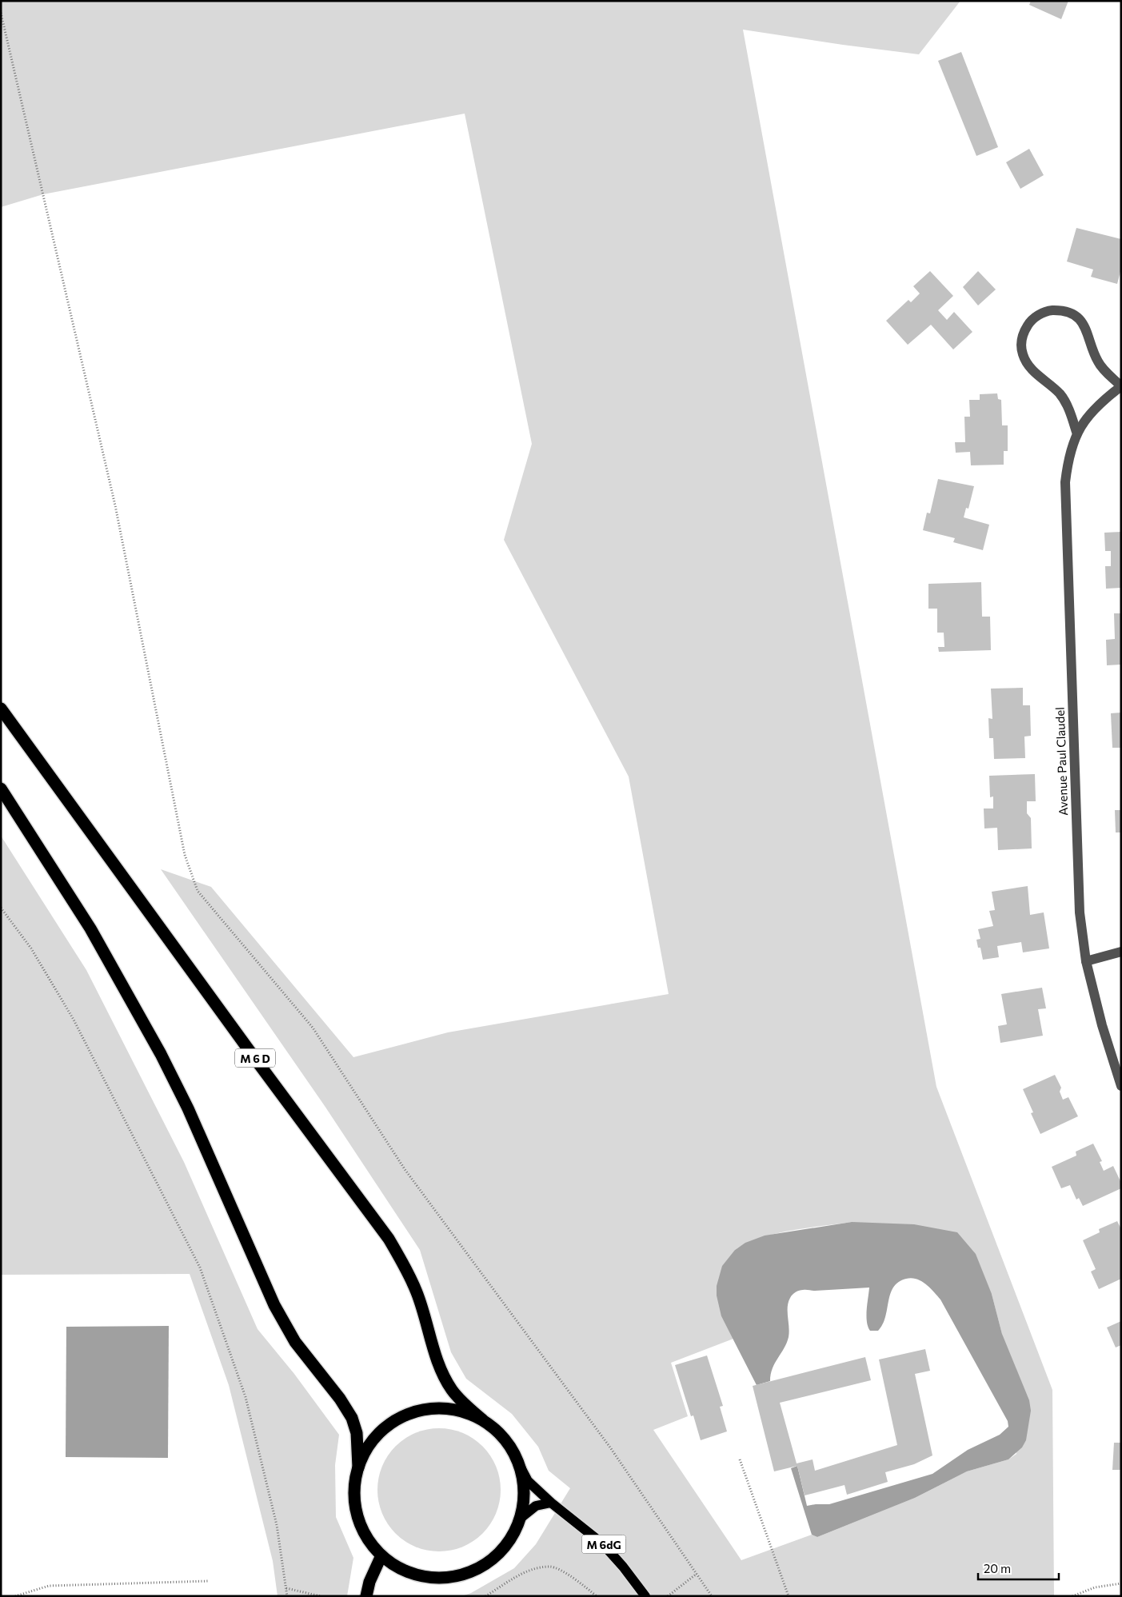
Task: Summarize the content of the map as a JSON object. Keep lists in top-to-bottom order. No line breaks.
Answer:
{"streets":{"highway":["M 6 D"],"main road":["M 6dG"],"street":["Avenue Paul Claudel"]},"scale_bar":"20 m"}
